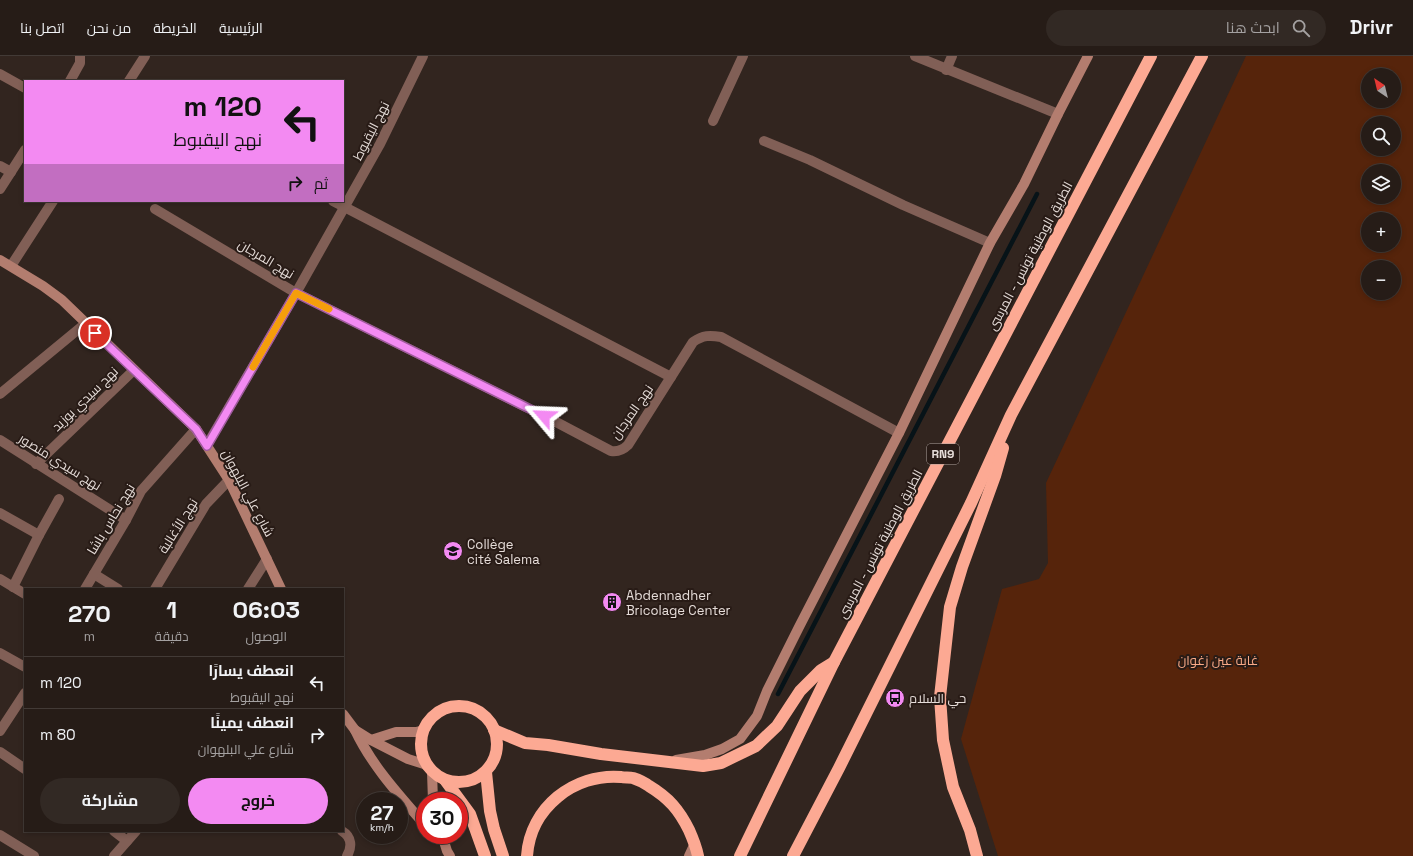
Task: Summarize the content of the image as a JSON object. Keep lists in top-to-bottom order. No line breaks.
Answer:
{"streets":{"highway":["الطريق الوطنية تونس - المرسى","RN9"],"street":["نهج اليقبوط","نهج المرجان","نهج سيدي بوزيد","نهج سيدي منصور","شارع علي البلهوان","نهج نحاس باشا","نهج الأغالبة"]},"crossings":[["نهج اليقبوط","نهج المرجان"],["نهج اليقبوط","شارع علي البلهوان"],["نهج سيدي بوزيد","نهج سيدي منصور"],["نهج سيدي بوزيد","شارع علي البلهوان"],["نهج سيدي منصور","نهج نحاس باشا"],["شارع علي البلهوان","نهج نحاس باشا"],["شارع علي البلهوان","نهج الأغالبة"]],"parks":["غابة عين زغوان"],"places":{"school or university":["Collège cité Salema"],"building":["Abdennadher Bricolage Center"],"bus stop":["حي السلام"]},"north":"top left","page":{"header":"Drivr","search":"ابحث هنا","nav":["الرئيسية","الخريطة","من نحن","اتصل بنا"],"map_buttons":["+","−"],"turn":["120 m","نهج اليقبوط"],"then":"ثم","eta":["06:03","الوصول","1","دقيقة","270","m"],"list":[{"name":"انعطف يسارًا","note":"نهج اليقبوط","value":"120 m"},{"name":"انعطف يمينًا","note":"شارع علي البلهوان","value":"80 m"}],"buttons":["خروج","مشاركة"],"speed":"27 km/h","limit":"30"}}
